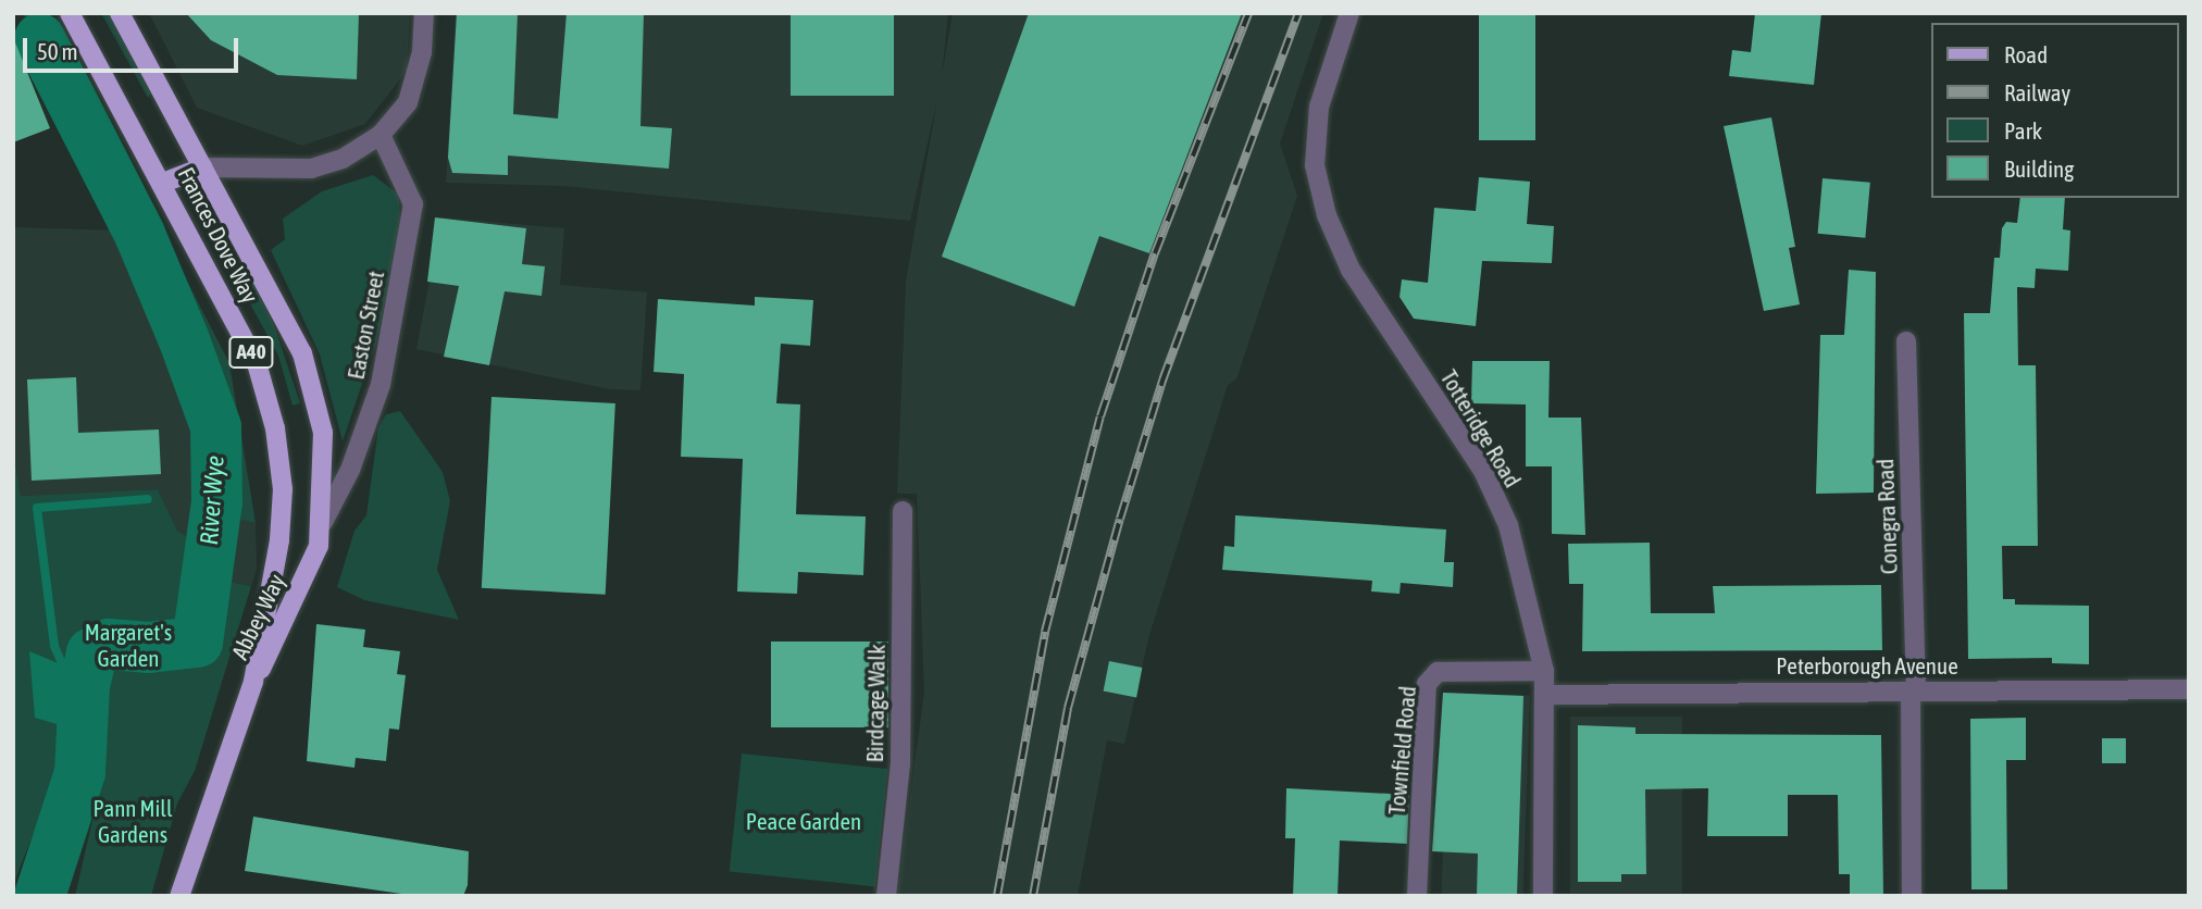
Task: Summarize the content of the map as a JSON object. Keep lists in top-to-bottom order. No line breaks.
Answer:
{"streets":{"main road":["Frances Dove Way","A40","Abbey Way"],"street":["Easton Street","Totteridge Road","Conegra Road","Peterborough Avenue","Birdcage Walk","Townfield Road"]},"crossings":[["Frances Dove Way","Easton Street"],["Frances Dove Way","Abbey Way"],["Easton Street","Abbey Way"],["A40","Abbey Way"],["Totteridge Road","Peterborough Avenue"],["Totteridge Road","Townfield Road"],["Conegra Road","Peterborough Avenue"]],"water":["River Wye"],"parks":["Margaret's Garden","Pann Mill Gardens","Peace Garden"],"legend":["Road","Railway","Park","Building"],"scale_bar":"50 m"}
